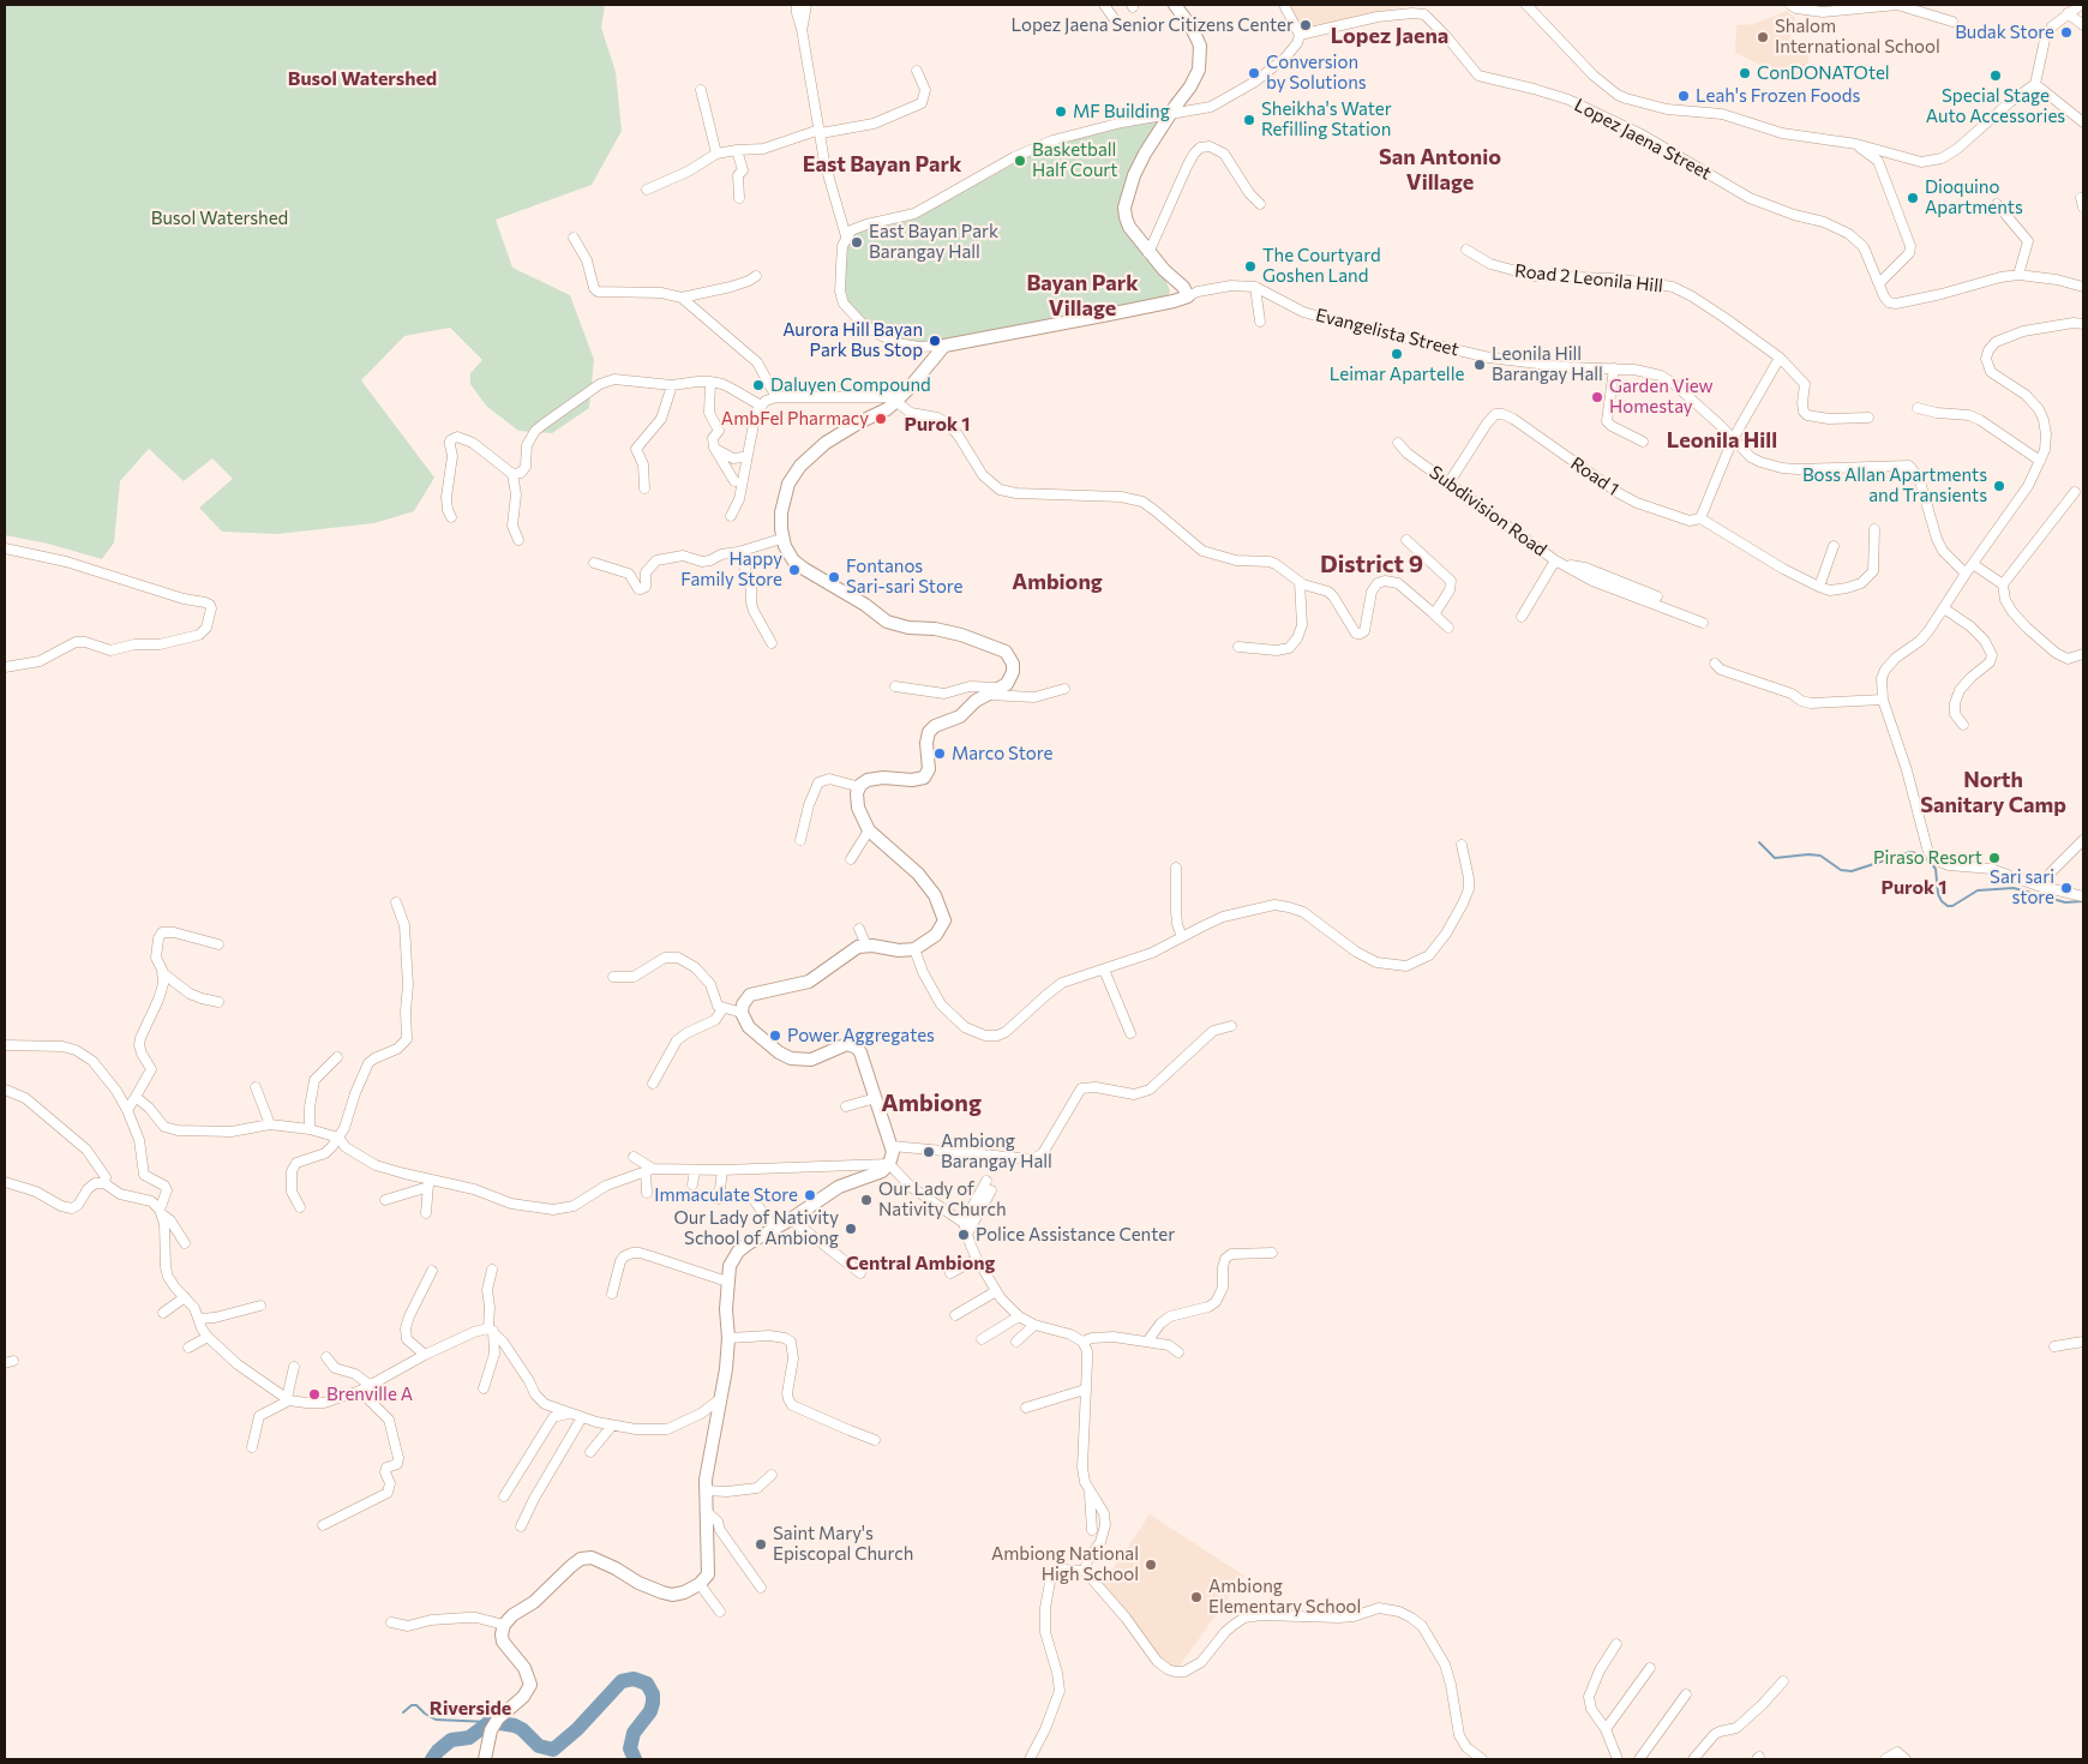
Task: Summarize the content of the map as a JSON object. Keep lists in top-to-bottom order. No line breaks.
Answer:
{"streets":{"street":["Lopez Jaena Street","Road 2 Leonila Hill","Evangelista Street","Road 1","Subdivision Road"]},"crossings":[["Road 1","Subdivision Road"]],"districts":["Lopez Jaena","Busol Watershed","San Antonio Village","East Bayan Park","Bayan Park Village","Purok 1","Leonila Hill","District 9","Ambiong","North Sanitary Camp","Purok 1","Ambiong","Central Ambiong","Riverside"],"parks":["Busol Watershed"],"places":["Lopez Jaena Senior Citizens Center","Budak Store","Shalom International School","Conversion by Solutions","ConDONATOtel","Special Stage Auto Accessories","Leah's Frozen Foods","MF Building","Sheikha's Water Refilling Station","Basketball Half Court","Dioquino Apartments","East Bayan Park Barangay Hall","The Courtyard Goshen Land","Aurora Hill Bayan Park Bus Stop","Leimar Apartelle","Leonila Hill Barangay Hall","Daluyen Compound","Garden View Homestay","AmbFel Pharmacy","Boss Allan Apartments and Transients","Happy Family Store","Fontanos Sari-sari Store","Marco Store","Piraso Resort","Sari sari store","Power Aggregates","Ambiong Barangay Hall","Immaculate Store","Our Lady of Nativity Church","Our Lady of Nativity School of Ambiong","Police Assistance Center","Brenville A","Saint Mary's Episcopal Church","Ambiong National High School","Ambiong Elementary School"]}
